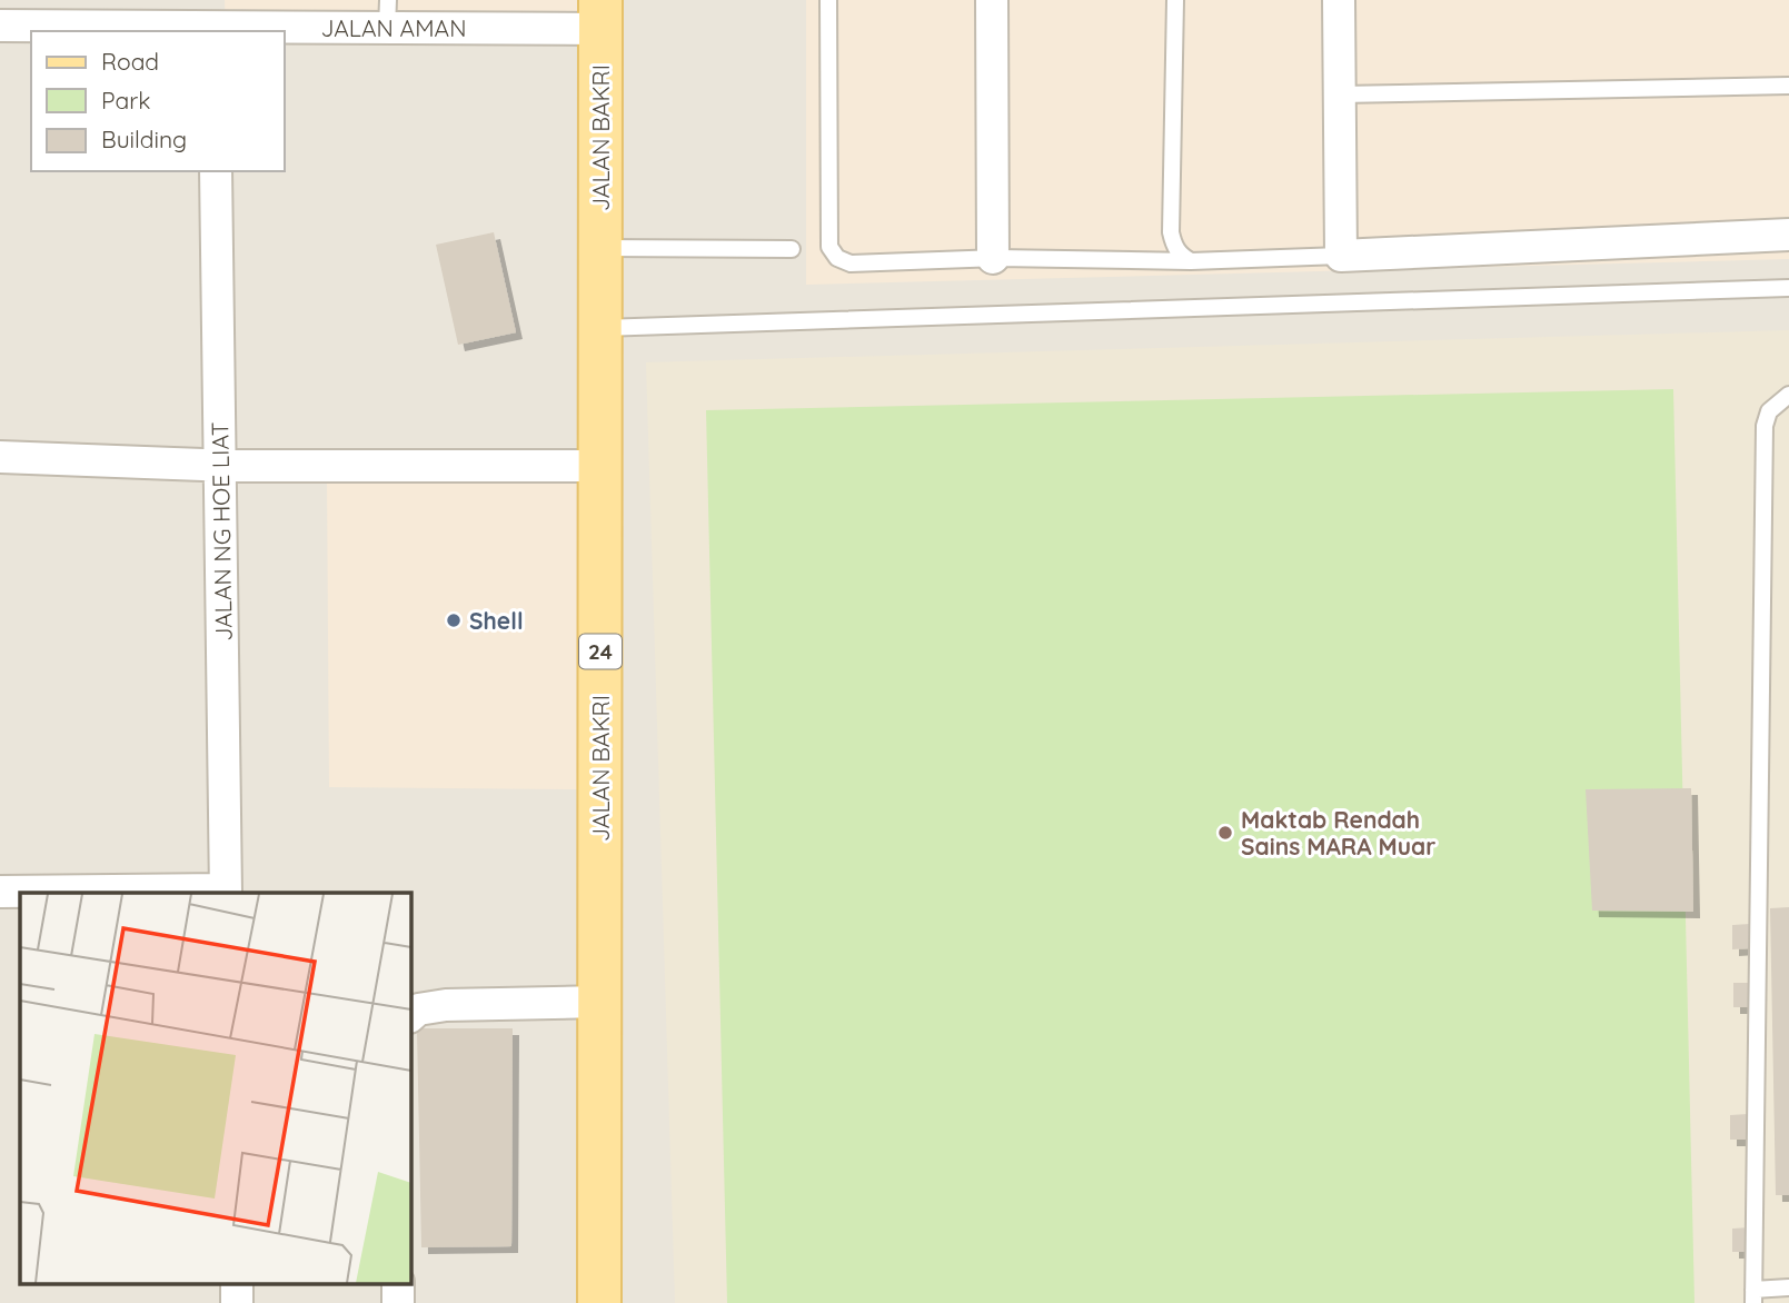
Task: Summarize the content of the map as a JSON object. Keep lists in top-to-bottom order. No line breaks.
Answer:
{"streets":{"main road":["JALAN BAKRI","24"],"street":["JALAN AMAN","JALAN NG HOE LIAT"]},"crossings":[["JALAN AMAN","JALAN BAKRI"]],"places":["Shell","Maktab Rendah Sains MARA Muar"],"legend":["Road","Park","Building"]}
